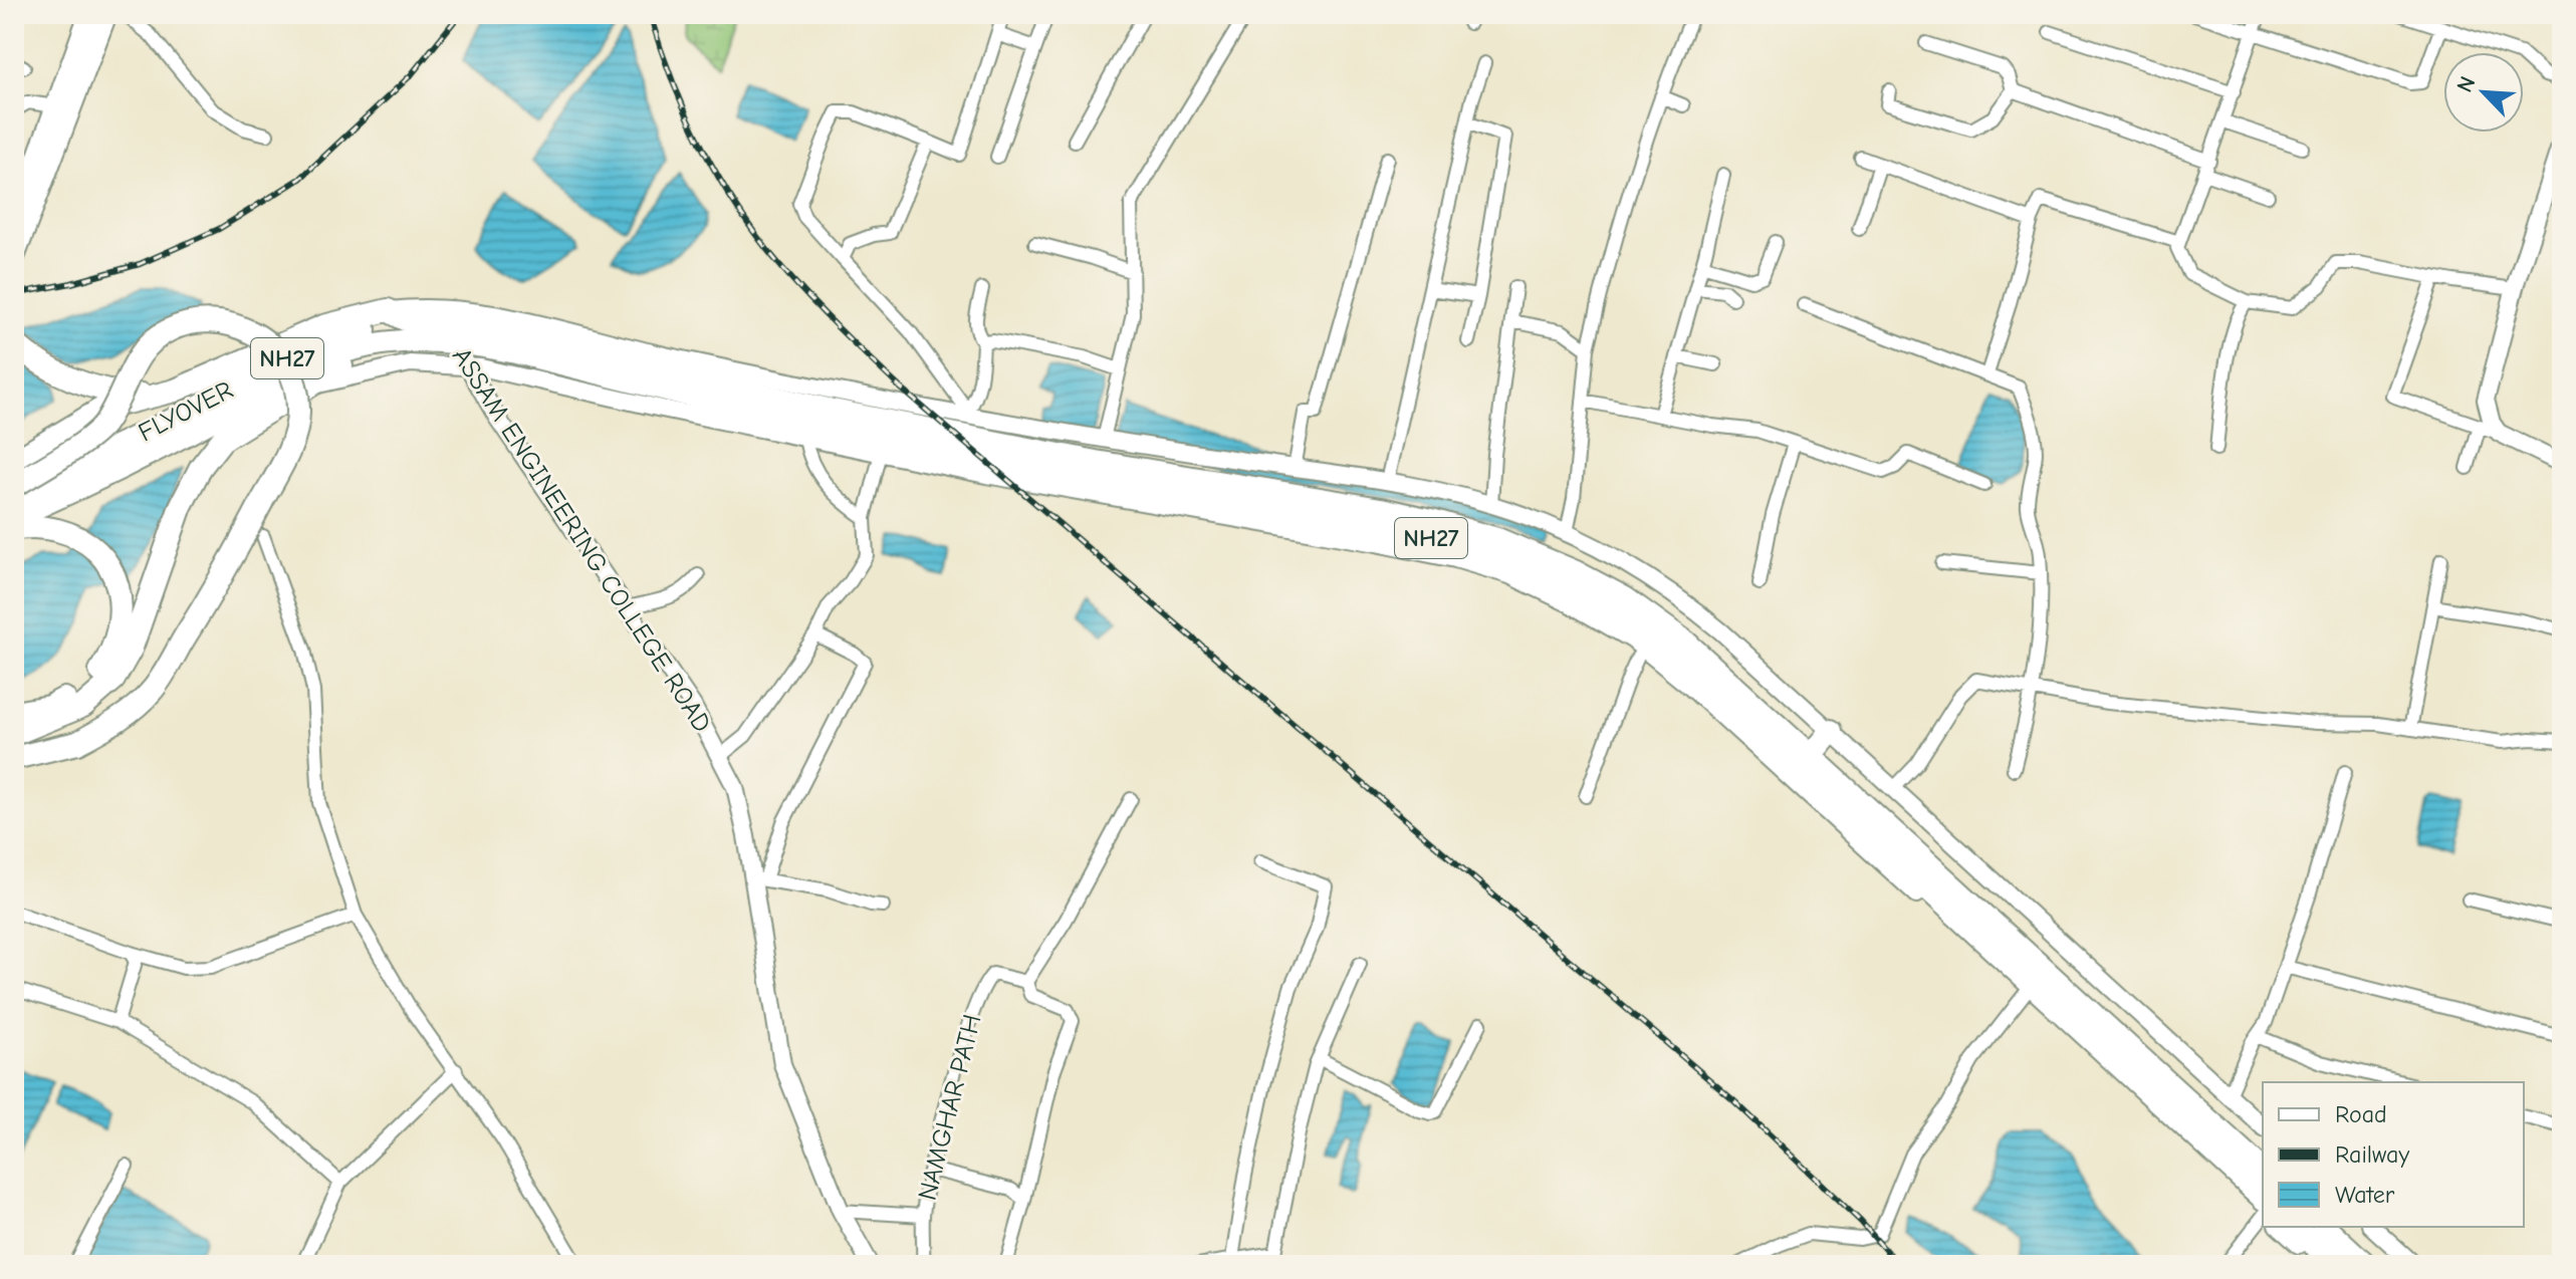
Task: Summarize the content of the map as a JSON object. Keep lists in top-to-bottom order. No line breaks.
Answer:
{"streets":{"highway":["NH27","FLYOVER"],"street":["ASSAM ENGINEERING COLLEGE ROAD","NAMGHAR PATH"]},"crossings":[["NH27","FLYOVER"],["NH27","ASSAM ENGINEERING COLLEGE ROAD"],["ASSAM ENGINEERING COLLEGE ROAD","NAMGHAR PATH"]],"legend":["Road","Railway","Water"],"north":"top left"}
